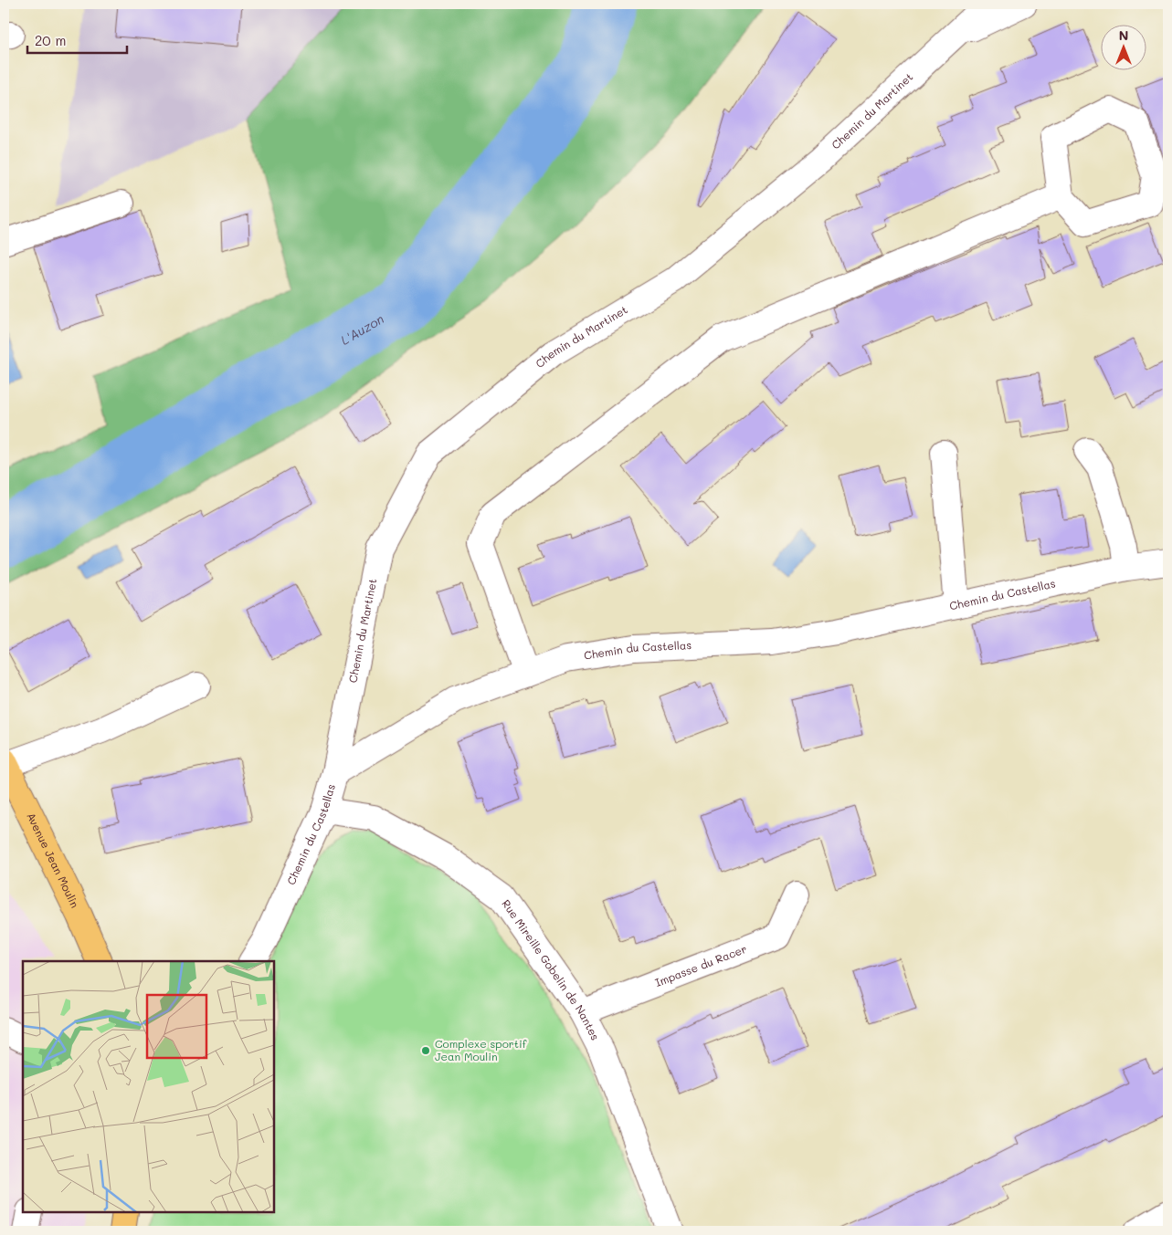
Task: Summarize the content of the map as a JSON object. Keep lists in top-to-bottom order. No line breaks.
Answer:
{"streets":{"main road":["Avenue Jean Moulin"],"street":["Chemin du Martinet","Chemin du Castellas","Impasse du Racer","Rue Mireille Gobelin de Nantes"]},"crossings":[["Chemin du Martinet","Chemin du Castellas"],["Chemin du Castellas","Rue Mireille Gobelin de Nantes"],["Impasse du Racer","Rue Mireille Gobelin de Nantes"]],"water":["L'Auzon"],"places":["Complexe sportif Jean Moulin"],"scale_bar":"20 m","north":"top"}
